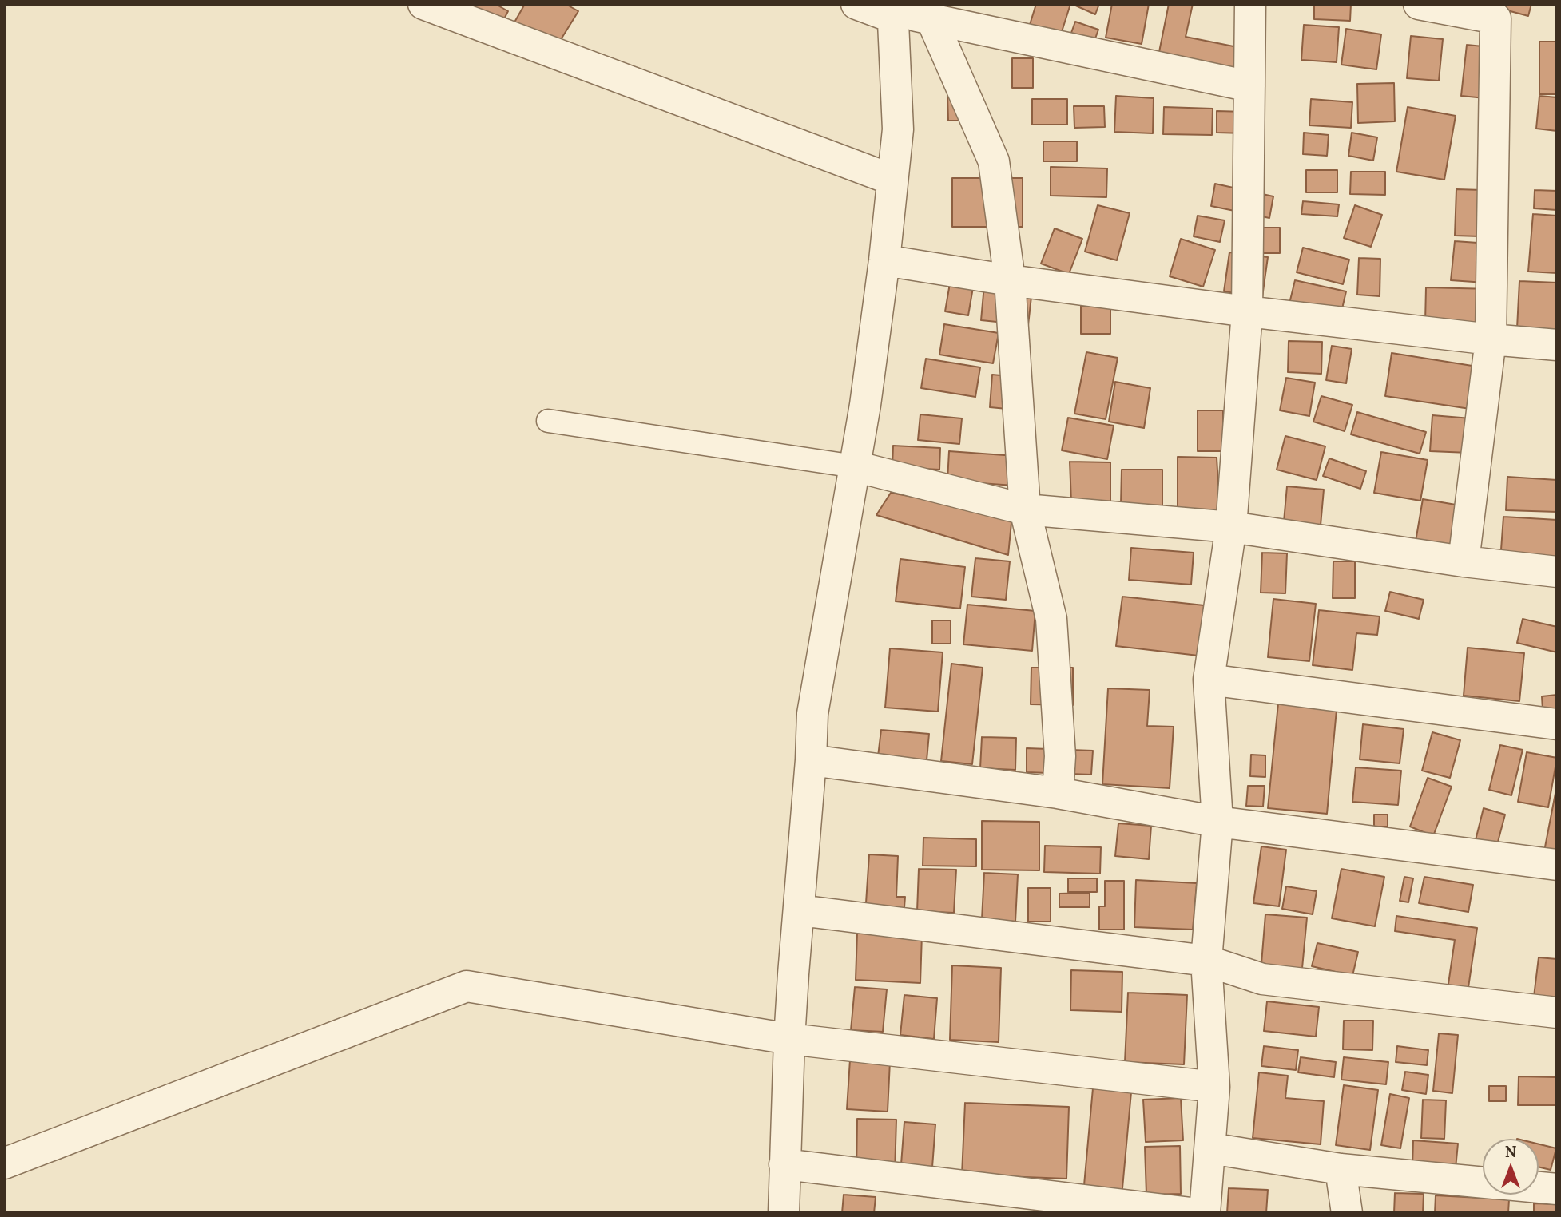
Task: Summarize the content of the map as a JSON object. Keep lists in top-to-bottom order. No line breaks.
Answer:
{"north":"top"}
